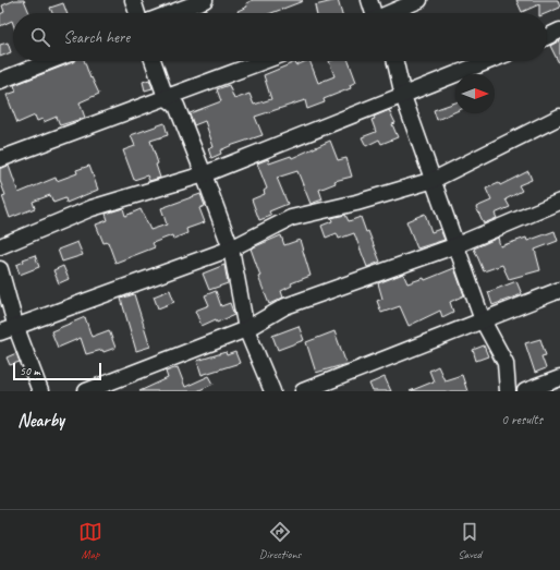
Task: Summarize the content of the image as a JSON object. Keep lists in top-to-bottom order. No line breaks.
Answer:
{"scale_bar":"50 m","north":"right","page":{"search":"Search here","scale":"50 m","heading":["Nearby","0 results"],"nav":["Map","Directions","Saved"]}}
